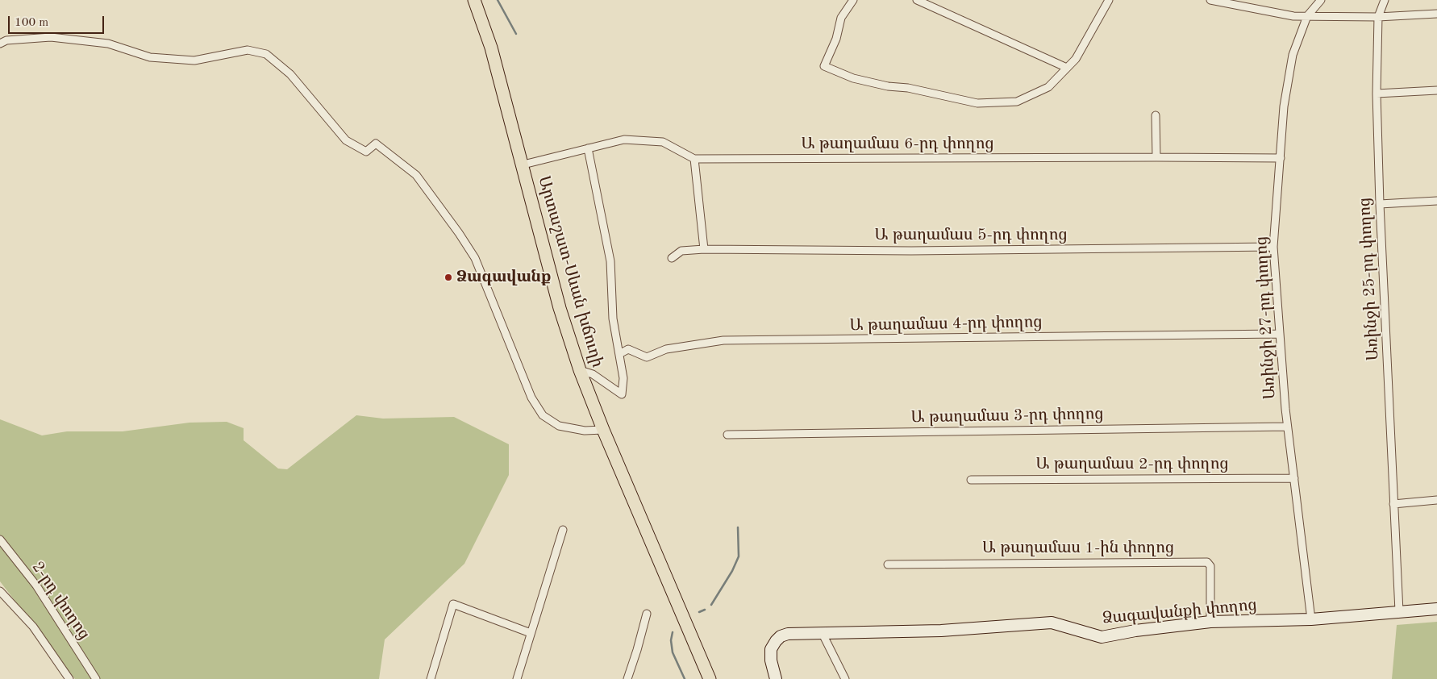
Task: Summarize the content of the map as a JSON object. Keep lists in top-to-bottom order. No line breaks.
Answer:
{"streets":{"main road":["Արտաշատ-Սևան խճուղի"],"street":["Ա թաղամաս 6-րդ փողոց","Ա թաղամաս 5-րդ փողոց","Առինջի 25-րդ փողոց","Առինջի 27-րդ փողոց","Ա թաղամաս 4-րդ փողոց","Ա թաղամաս 3-րդ փողոց","Ա թաղամաս 2-րդ փողոց","Ա թաղամաս 1-ին փողոց","2-րդ փողոց","Ձագավանքի փողոց"]},"crossings":[["Ա թաղամաս 6-րդ փողոց","Արտաշատ-Սևան խճուղի"],["Ա թաղամաս 6-րդ փողոց","Առինջի 27-րդ փողոց"],["Ա թաղամաս 5-րդ փողոց","Առինջի 27-րդ փողոց"],["Առինջի 25-րդ փողոց","Ձագավանքի փողոց"],["Առինջի 27-րդ փողոց","Ա թաղամաս 4-րդ փողոց"],["Առինջի 27-րդ փողոց","Ա թաղամաս 3-րդ փողոց"],["Առինջի 27-րդ փողոց","Ա թաղամաս 2-րդ փողոց"],["Առինջի 27-րդ փողոց","Ձագավանքի փողոց"],["Ա թաղամաս 1-ին փողոց","Ձագավանքի փողոց"]],"places":["Ձագավանք"],"scale_bar":"100 m"}
